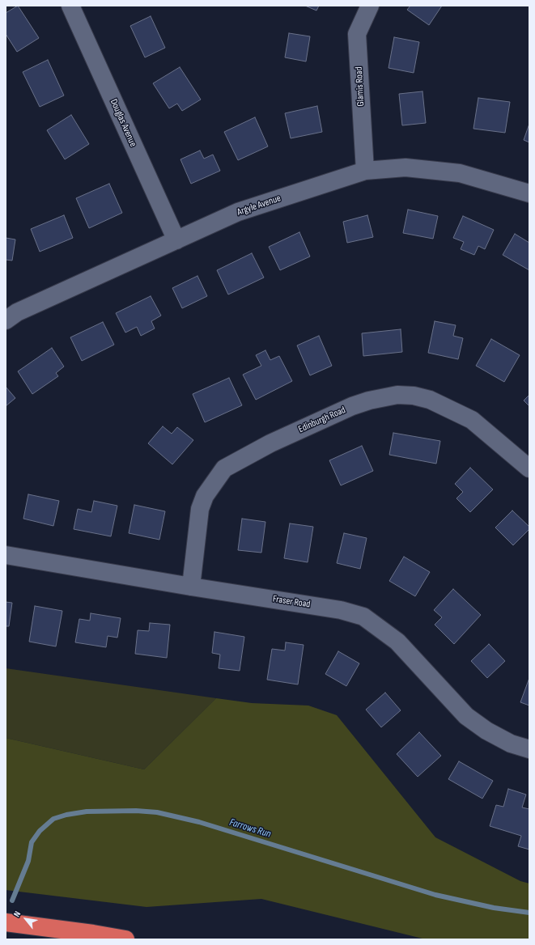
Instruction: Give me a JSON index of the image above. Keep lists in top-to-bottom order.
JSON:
{
  "streets": {
    "street": [
      "Glamis Road",
      "Douglas Avenue",
      "Argyle Avenue",
      "Edinburgh Road",
      "Fraser Road"
    ]
  },
  "crossings": [
    ["Glamis Road", "Argyle Avenue"],
    ["Douglas Avenue", "Argyle Avenue"],
    ["Edinburgh Road", "Fraser Road"]
  ],
  "water": ["Farrows Run"],
  "north": "top left"
}
